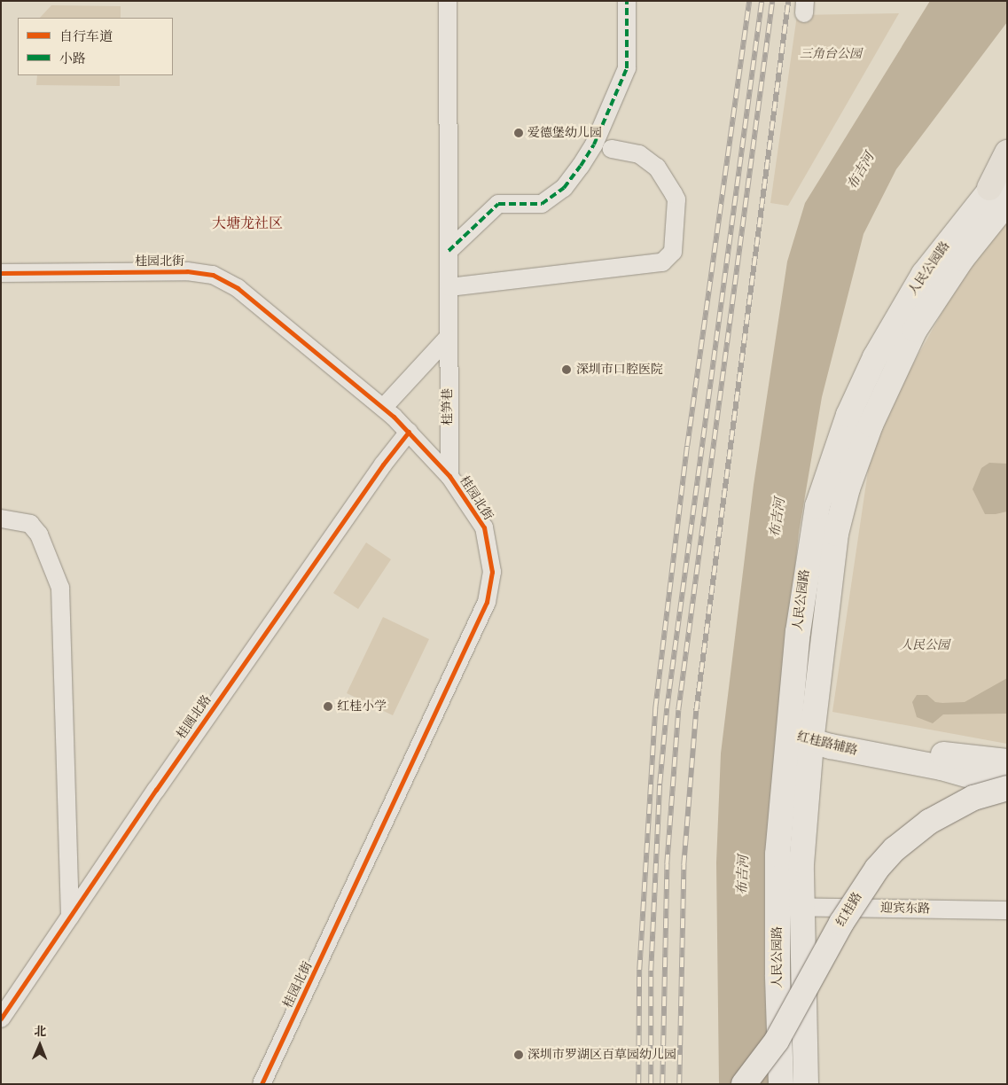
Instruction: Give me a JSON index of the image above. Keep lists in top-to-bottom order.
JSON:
{
  "streets": {
    "main road": ["人民公园路", "红桂路辅路", "红桂路"],
    "street": [
      "桂园北街",
      "桂笋巷",
      "桂圆北路",
      "迎宾东路"
    ]
  },
  "crossings": [
    ["桂园北街", "桂笋巷"],
    ["桂园北街", "桂圆北路"],
    ["人民公园路", "红桂路辅路"],
    ["人民公园路", "迎宾东路"],
    ["红桂路辅路", "红桂路"]
  ],
  "districts": ["大塘龙社区"],
  "water": ["布吉河"],
  "parks": ["三角台公园", "人民公园"],
  "places": [
    "爱德堡幼儿园",
    "深圳市口腔医院",
    "红桂小学",
    "深圳市罗湖区百草园幼儿园"
  ],
  "legend": ["自行车道", "小路"],
  "north": "top"
}
